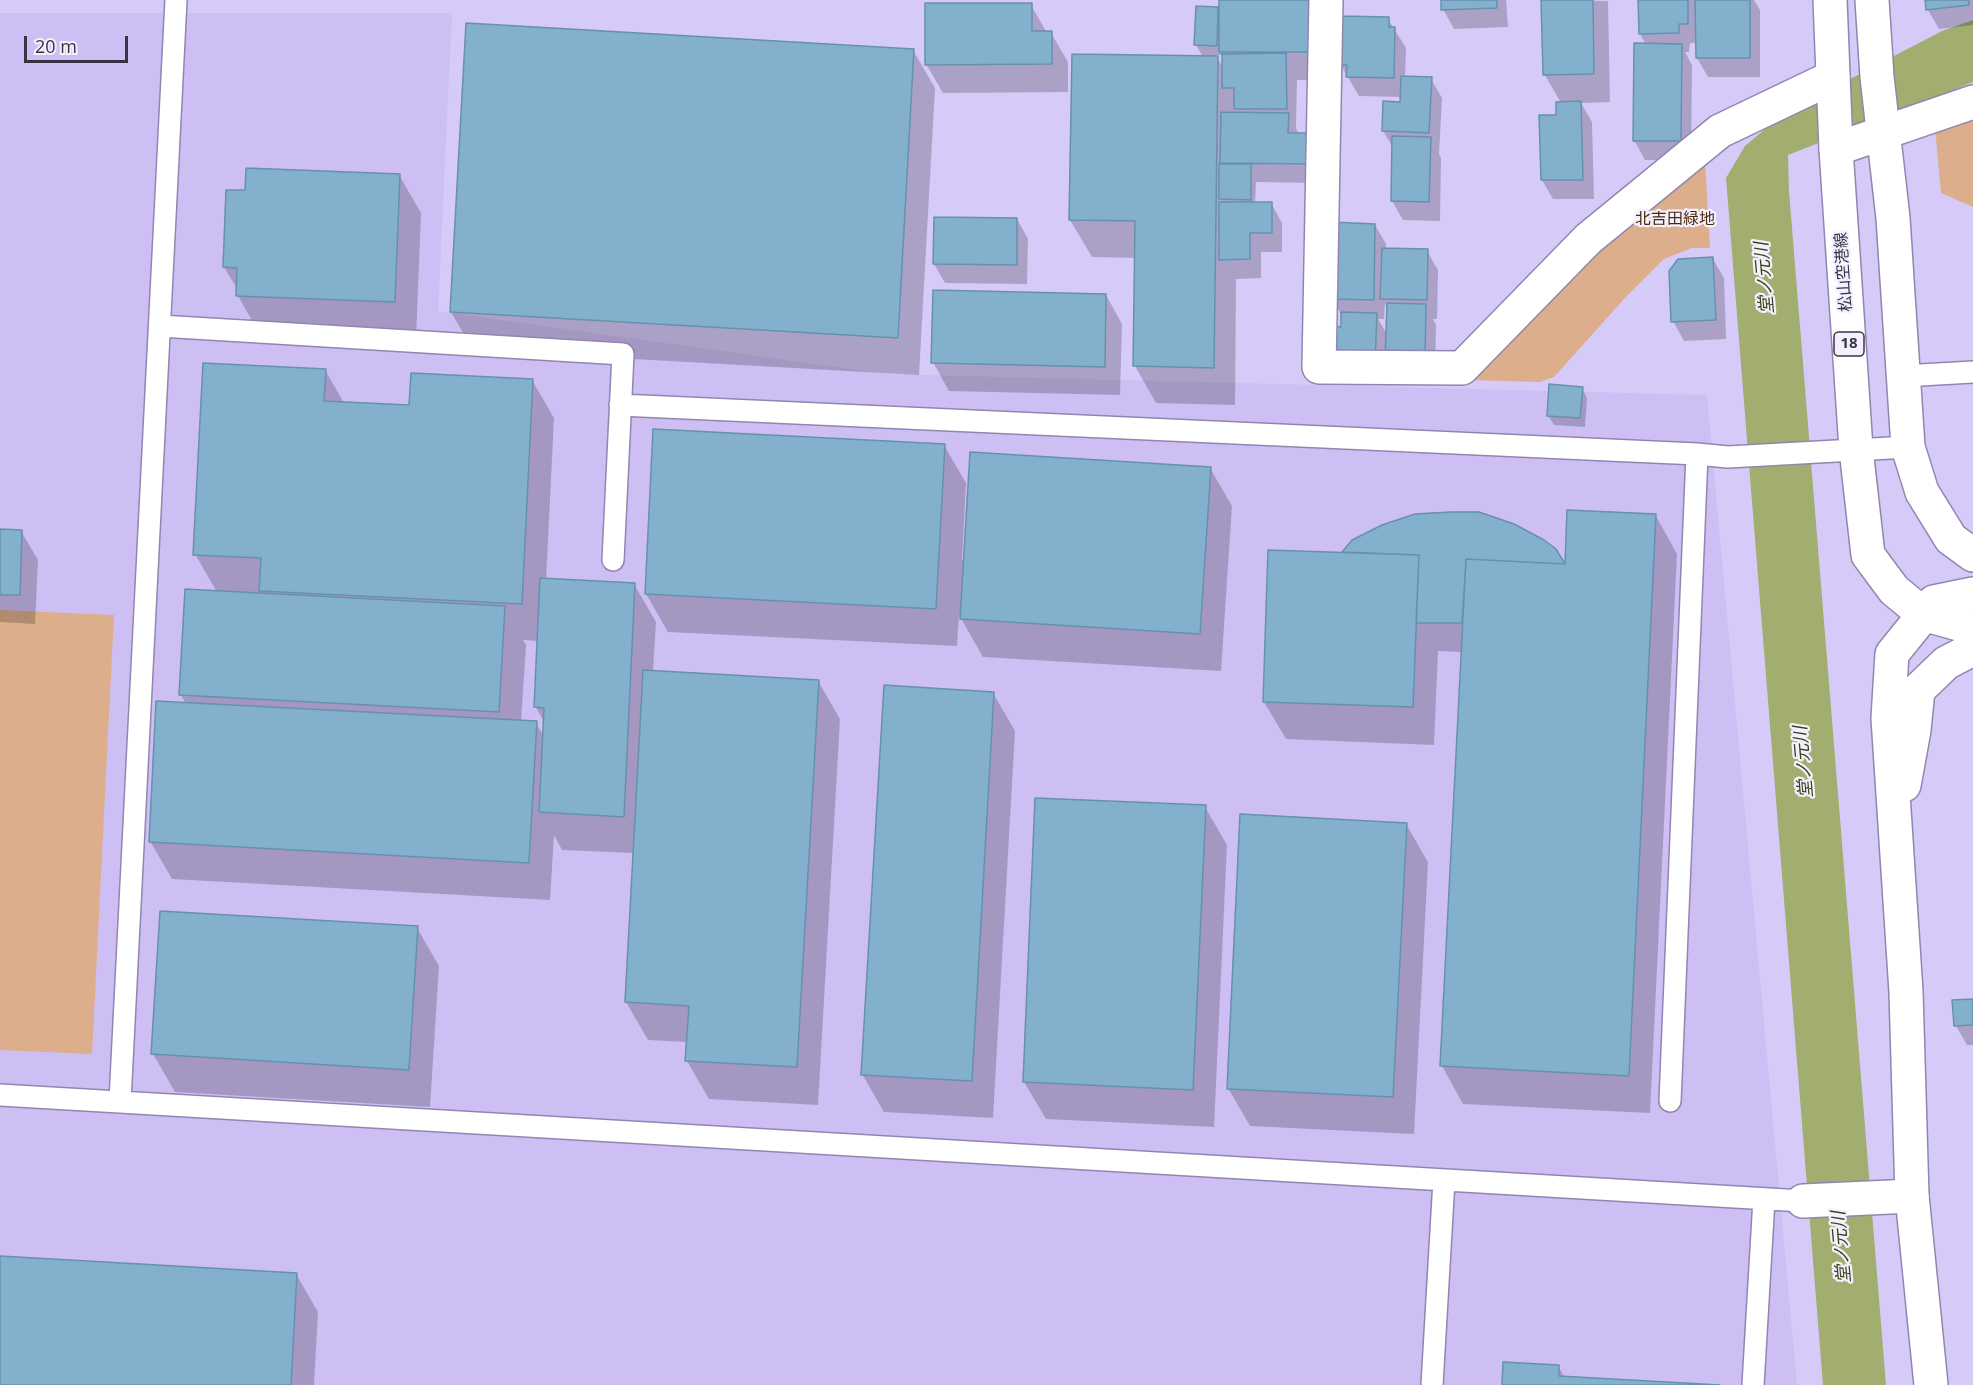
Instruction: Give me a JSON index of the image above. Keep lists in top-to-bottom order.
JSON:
{
  "streets": {
    "street": ["松山空港線", "18"]
  },
  "water": ["堂ノ元川"],
  "parks": ["北吉田緑地"],
  "scale_bar": "20 m"
}
